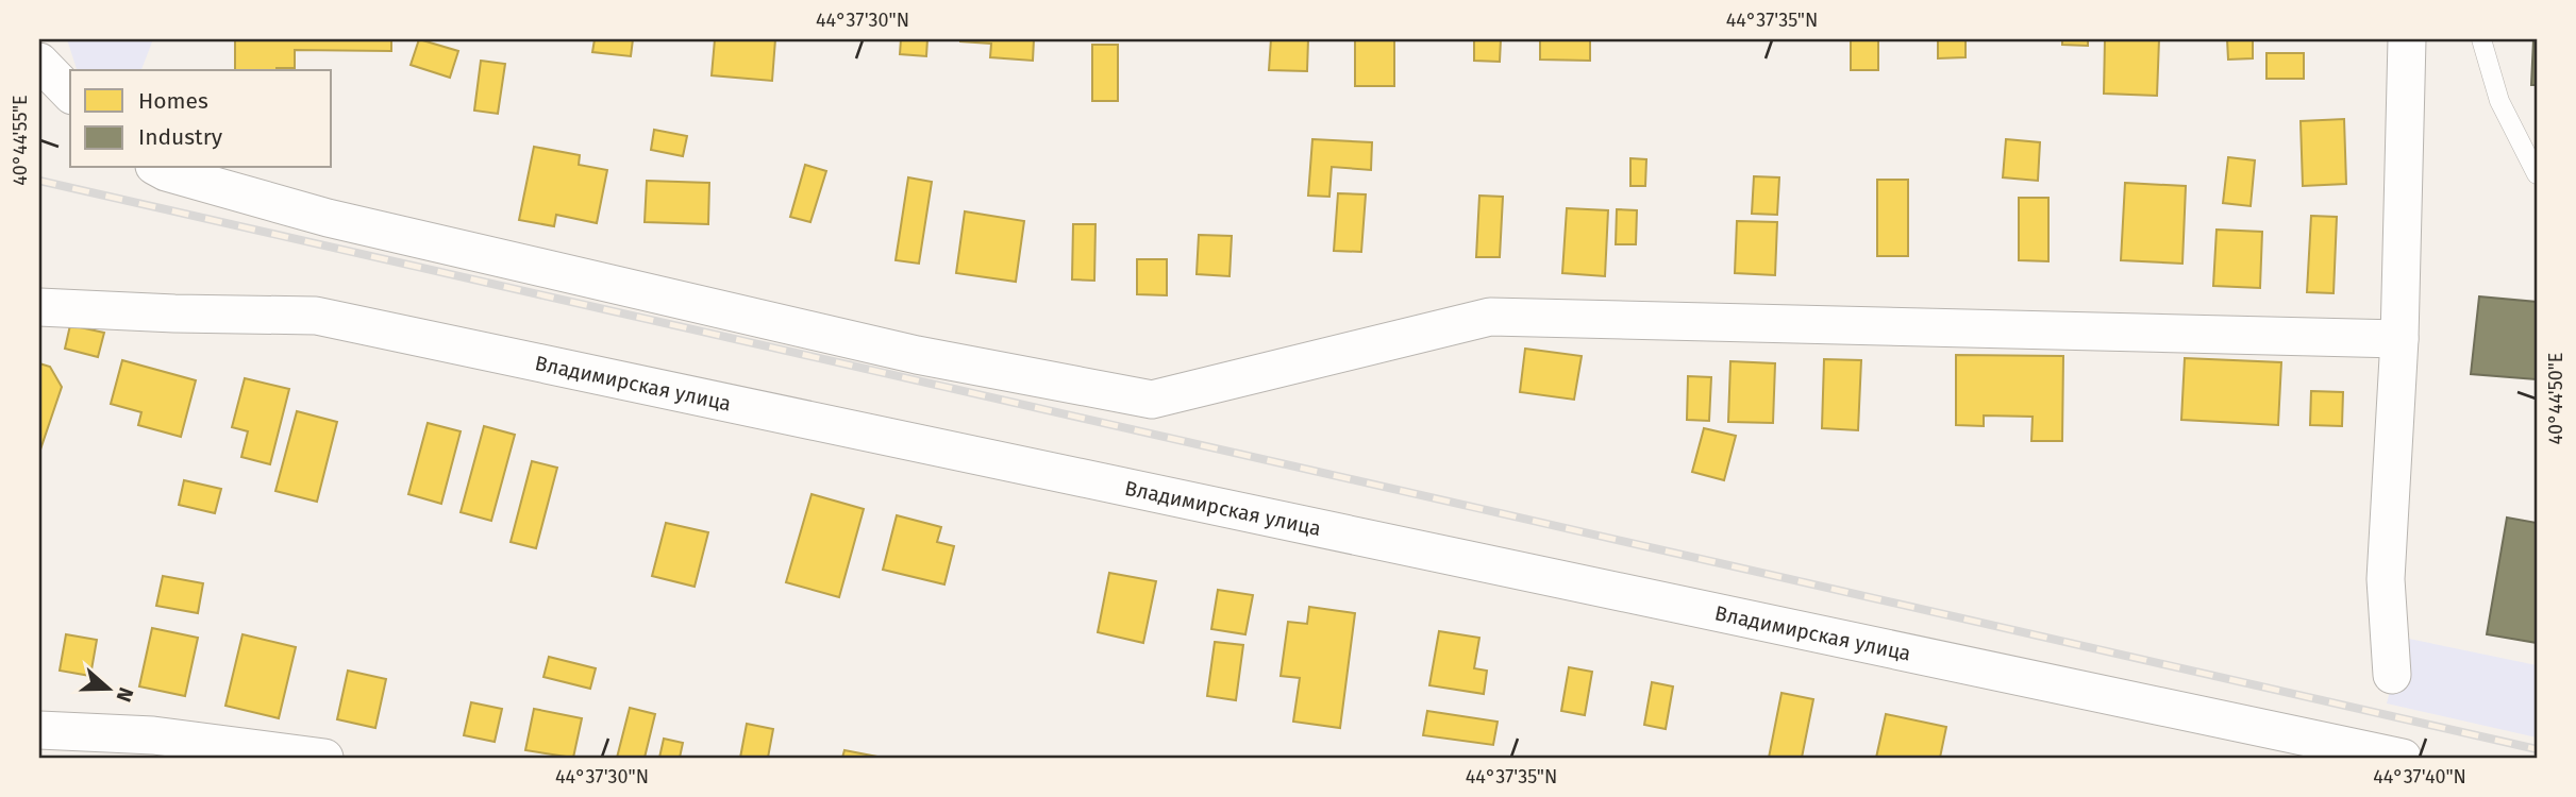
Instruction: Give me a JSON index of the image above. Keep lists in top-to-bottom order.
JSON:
{
  "streets": {
    "street": ["Владимирская улица"]
  },
  "legend": ["Homes", "Industry"],
  "north": "right",
  "coordinates": [
    "44°37'30\"N",
    "44°37'35\"N",
    "40°44'55\"E",
    "40°44'50\"E",
    "44°37'40\"N"
  ]
}
